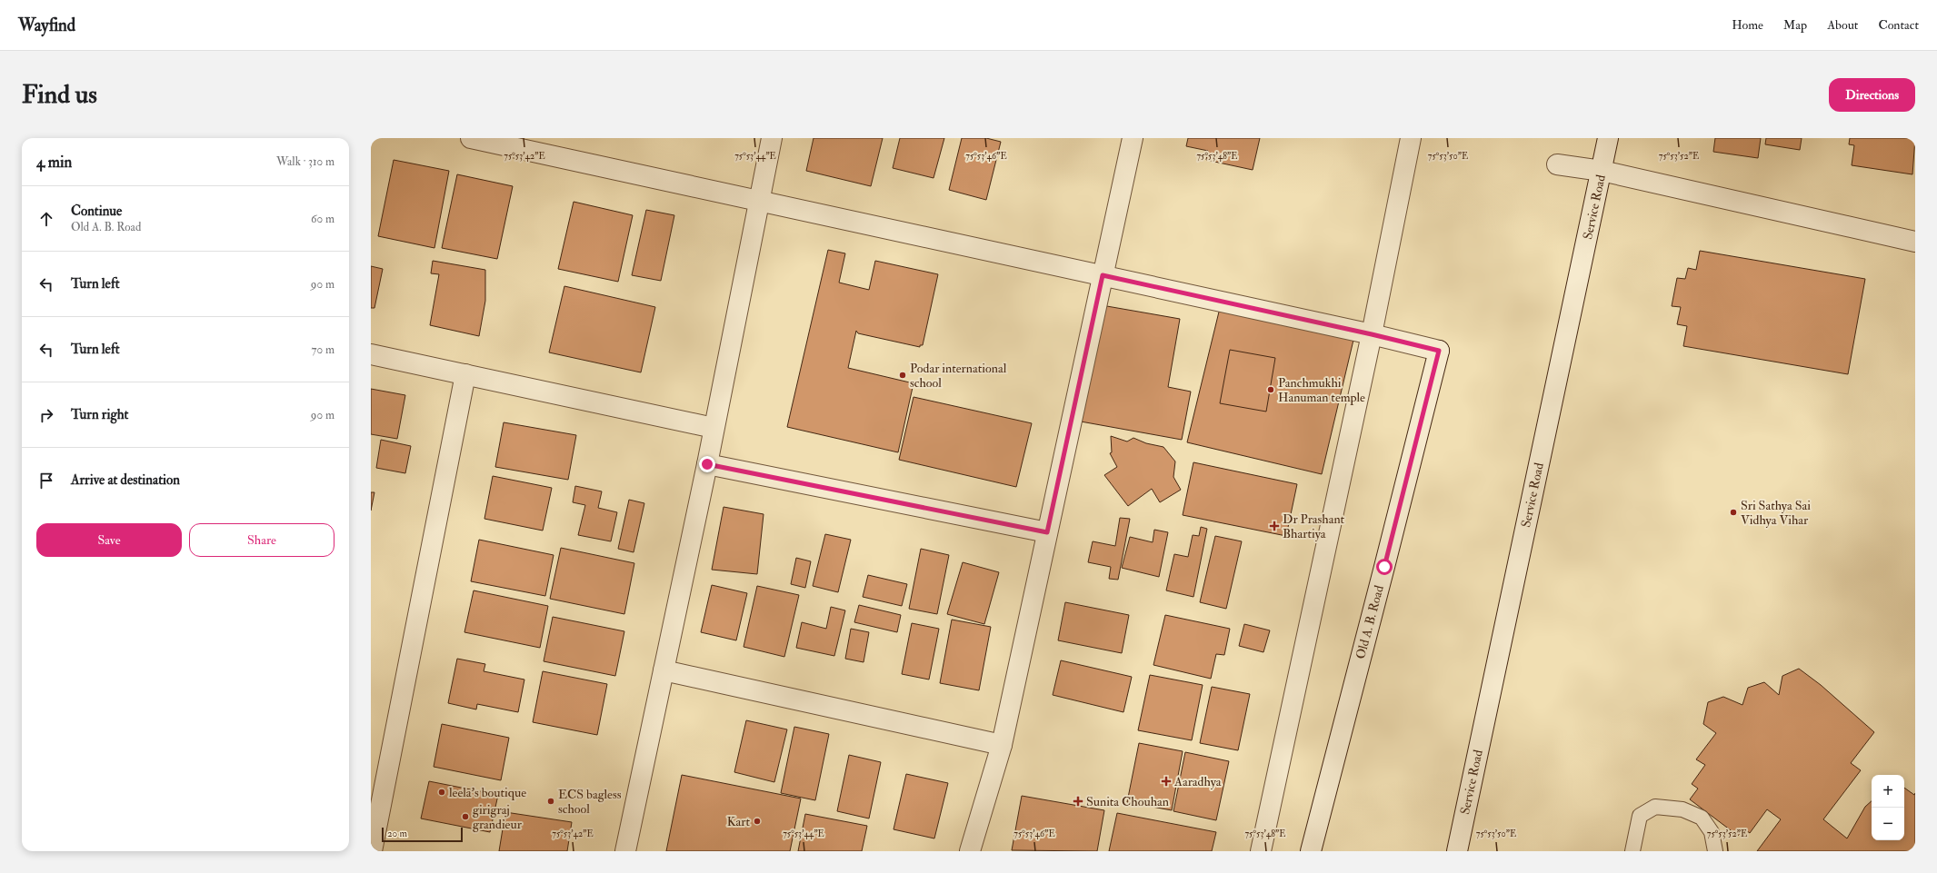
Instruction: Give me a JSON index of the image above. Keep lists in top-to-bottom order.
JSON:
{
  "streets": {
    "street": ["Service Road", "Old A. B. Road"]
  },
  "places": {
    "other": [
      "Podar international school",
      "Panchmukhi Hanuman temple",
      "Sri Sathya Sai Vidhya Vihar",
      "leela's boutique",
      "ECS bagless school",
      "girigraj grandieur",
      "Kart"
    ],
    "health": ["Dr Prashant Bhartiya", "Aaradhya", "Sunita Chouhan"]
  },
  "scale_bar": "20 m",
  "page": {
    "header": "Wayfind",
    "nav": [
      "Home",
      "Map",
      "About",
      "Contact"
    ],
    "buttons": [
      "Directions",
      ["Save", "Share"]
    ],
    "title": "Find us",
    "heading": ["4 min", "Walk · 310 m"],
    "list": [
      ["Continue", "Old A. B. Road", "60 m"],
      ["Turn left", "90 m"],
      ["Turn left", "70 m"],
      ["Turn right", "90 m"],
      "Arrive at destination"
    ],
    "map_buttons": ["+", "−"],
    "scale": "20 m"
  },
  "coordinates": [
    "75°53'42\"E",
    "75°53'44\"E",
    "75°53'46\"E",
    "75°53'48\"E",
    "75°53'50\"E",
    "75°53'52\"E"
  ]
}
